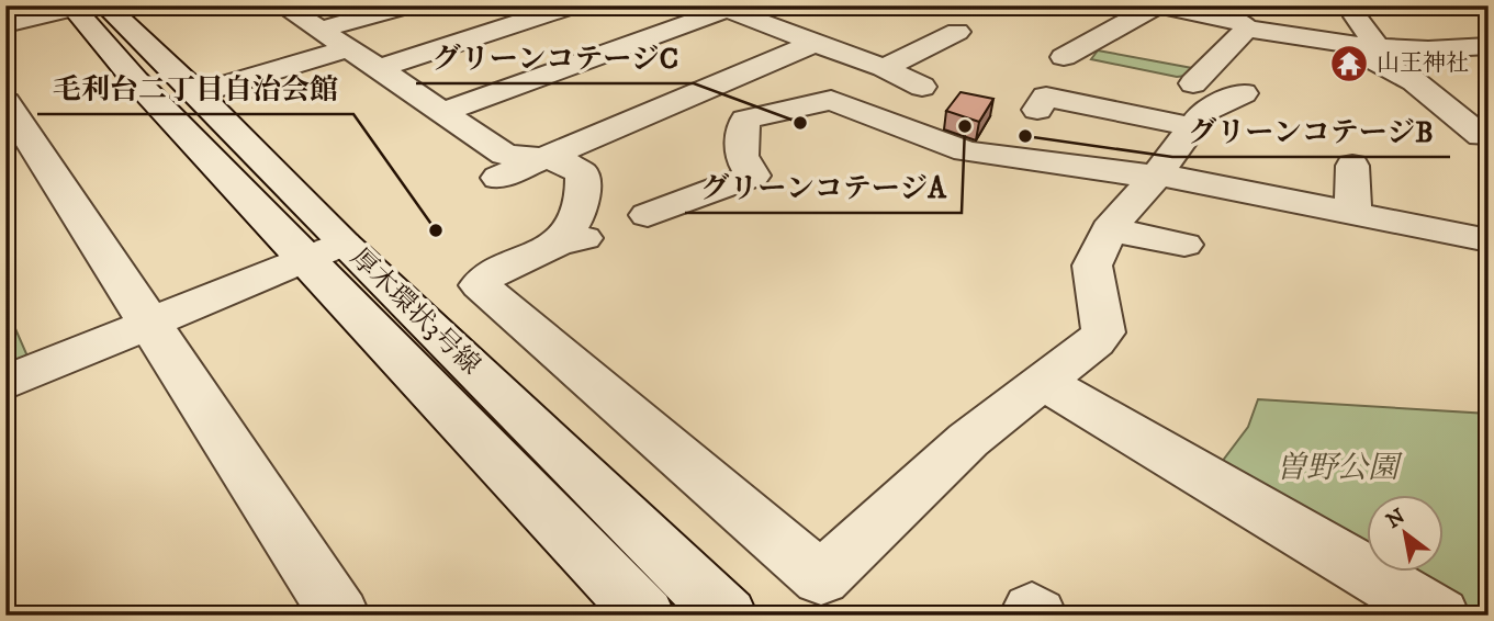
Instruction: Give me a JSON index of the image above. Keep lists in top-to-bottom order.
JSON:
{
  "streets": {
    "street": ["厚木環状3号線"]
  },
  "parks": ["曽野公園"],
  "places": {
    "temple": ["山王神社"],
    "other": [
      "グリーンコテージC",
      "グリーンコテージA",
      "グリーンコテージB",
      "毛利台二丁目自治会館"
    ]
  },
  "north": "top left"
}
